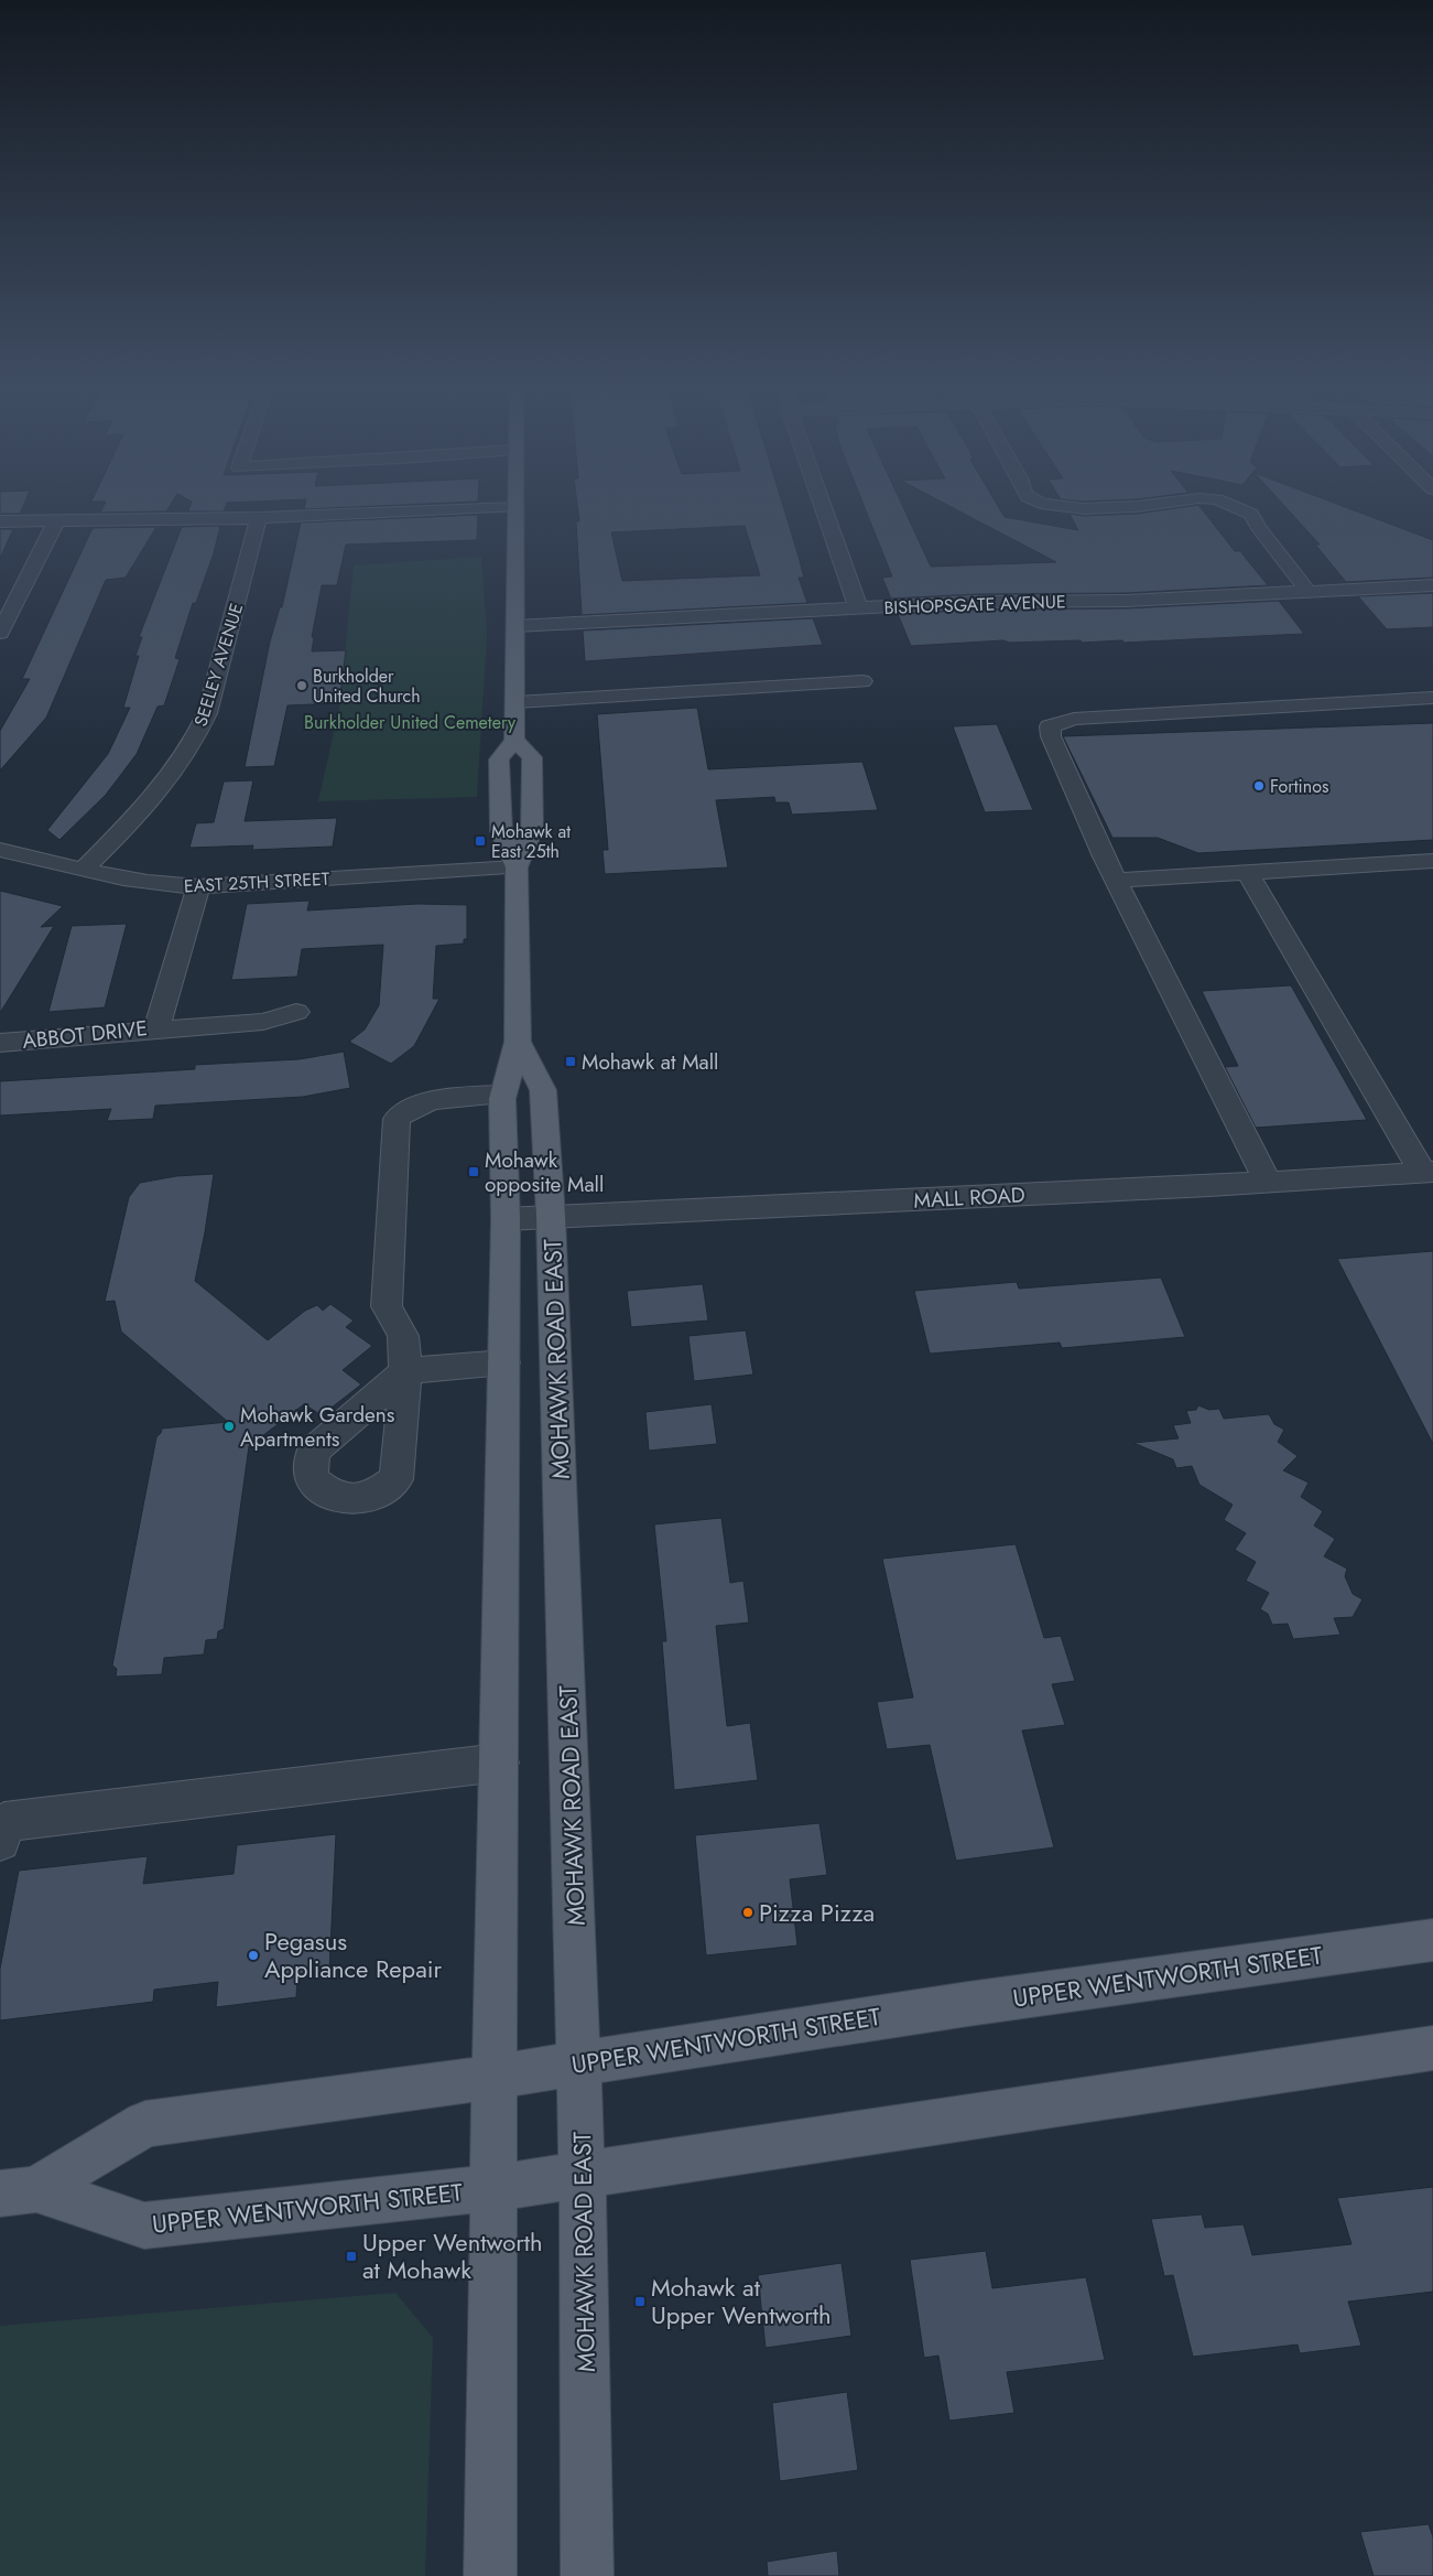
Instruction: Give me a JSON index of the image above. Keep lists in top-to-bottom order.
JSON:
{
  "streets": {
    "main road": ["MOHAWK ROAD EAST", "UPPER WENTWORTH STREET"],
    "street": [
      "BISHOPSGATE AVENUE",
      "SEELEY AVENUE",
      "EAST 25TH STREET",
      "ABBOT DRIVE",
      "MALL ROAD"
    ]
  },
  "crossings": [
    ["SEELEY AVENUE", "EAST 25TH STREET"],
    ["EAST 25TH STREET", "ABBOT DRIVE"],
    ["EAST 25TH STREET", "MOHAWK ROAD EAST"],
    ["MALL ROAD", "MOHAWK ROAD EAST"],
    ["MOHAWK ROAD EAST", "UPPER WENTWORTH STREET"]
  ],
  "parks": ["Burkholder United Cemetery"],
  "places": {
    "other": [
      "Burkholder United Church",
      "Fortinos",
      "Mohawk Gardens Apartments",
      "Pizza Pizza",
      "Pegasus Appliance Repair"
    ],
    "transit": [
      "Mohawk at East 25th",
      "Mohawk at Mall",
      "Mohawk opposite Mall",
      "Upper Wentworth at Mohawk",
      "Mohawk at Upper Wentworth"
    ]
  }
}
